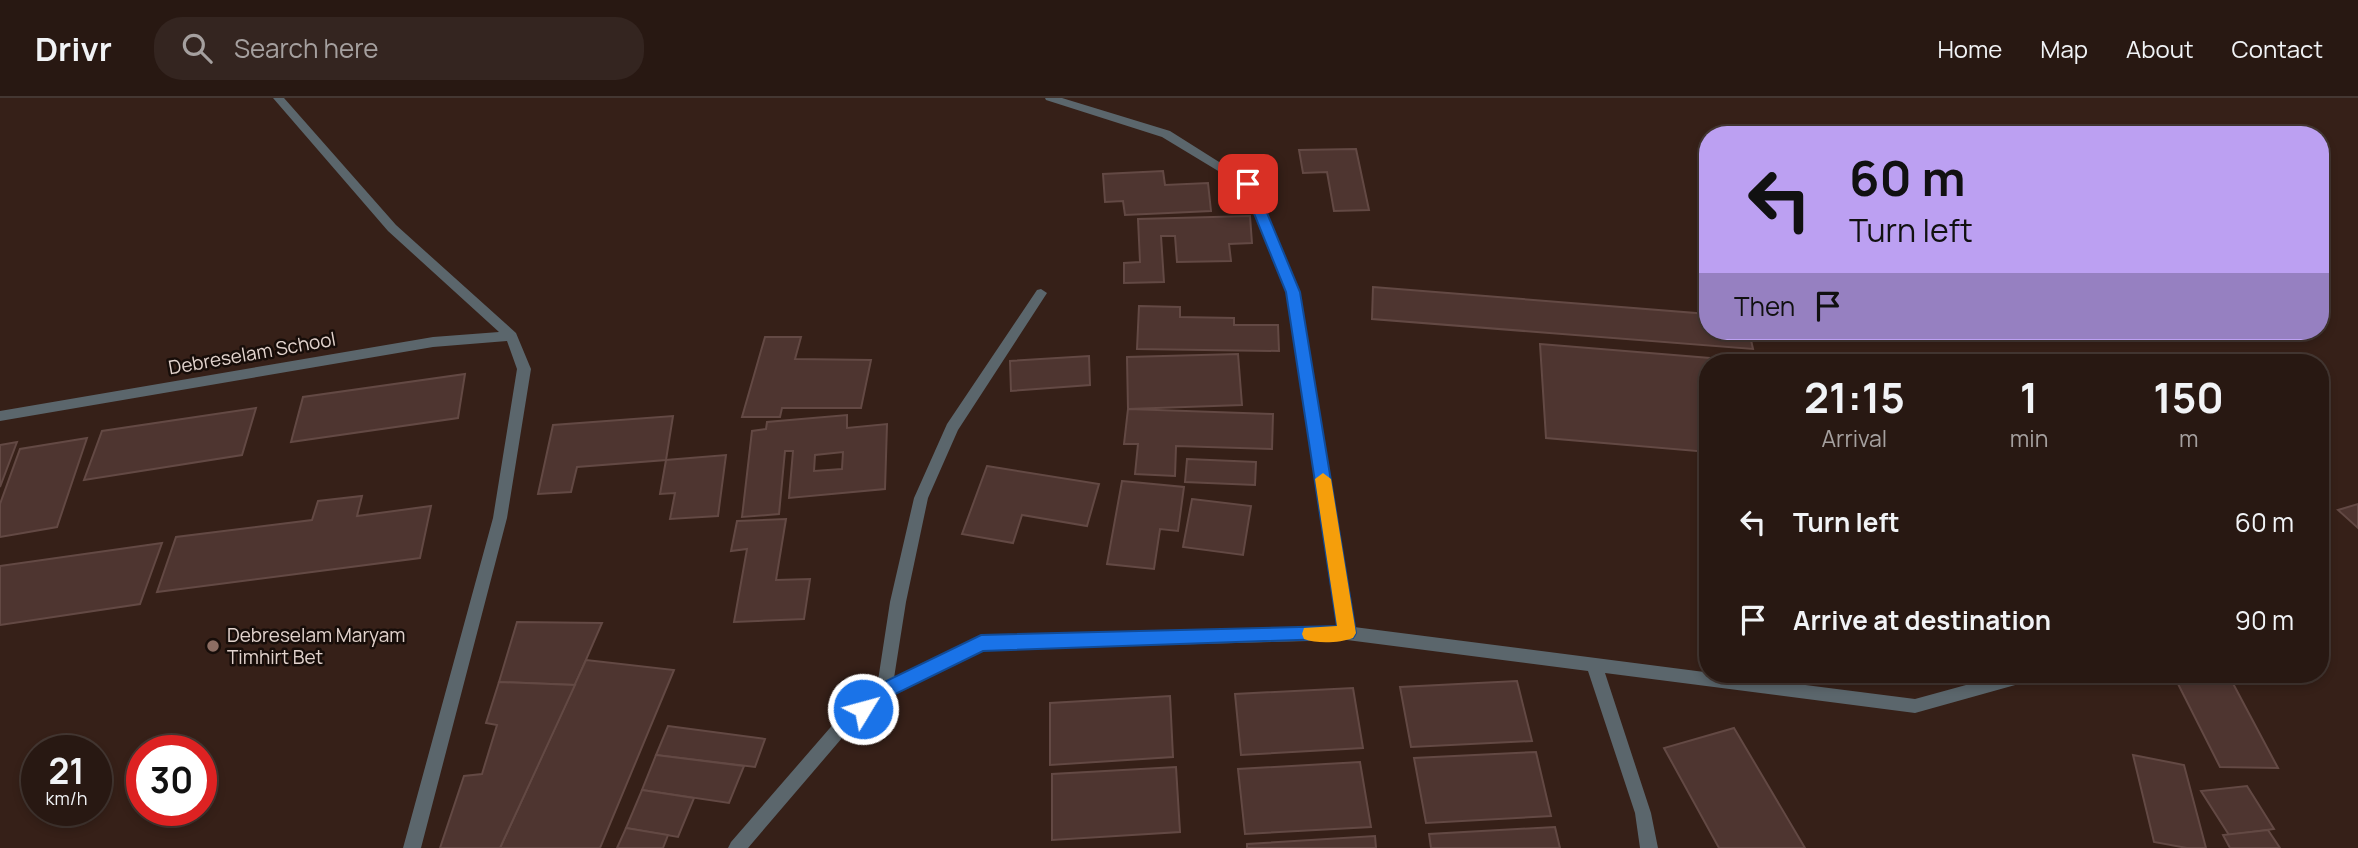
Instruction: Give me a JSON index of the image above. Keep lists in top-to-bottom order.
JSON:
{
  "streets": {
    "street": ["Debreselam School"]
  },
  "places": ["Debreselam Maryam Timhirt Bet"],
  "page": {
    "header": "Drivr",
    "search": "Search here",
    "nav": [
      "Home",
      "Map",
      "About",
      "Contact"
    ],
    "turn": ["60 m", "Turn left"],
    "then": "Then",
    "eta": [
      "21:15",
      "Arrival",
      "1",
      "min",
      "150",
      "m"
    ],
    "list": [
      {
        "name": "Turn left",
        "value": "60 m"
      },
      {
        "name": "Arrive at destination",
        "value": "90 m"
      }
    ],
    "speed": "21 km/h",
    "limit": "30"
  }
}
